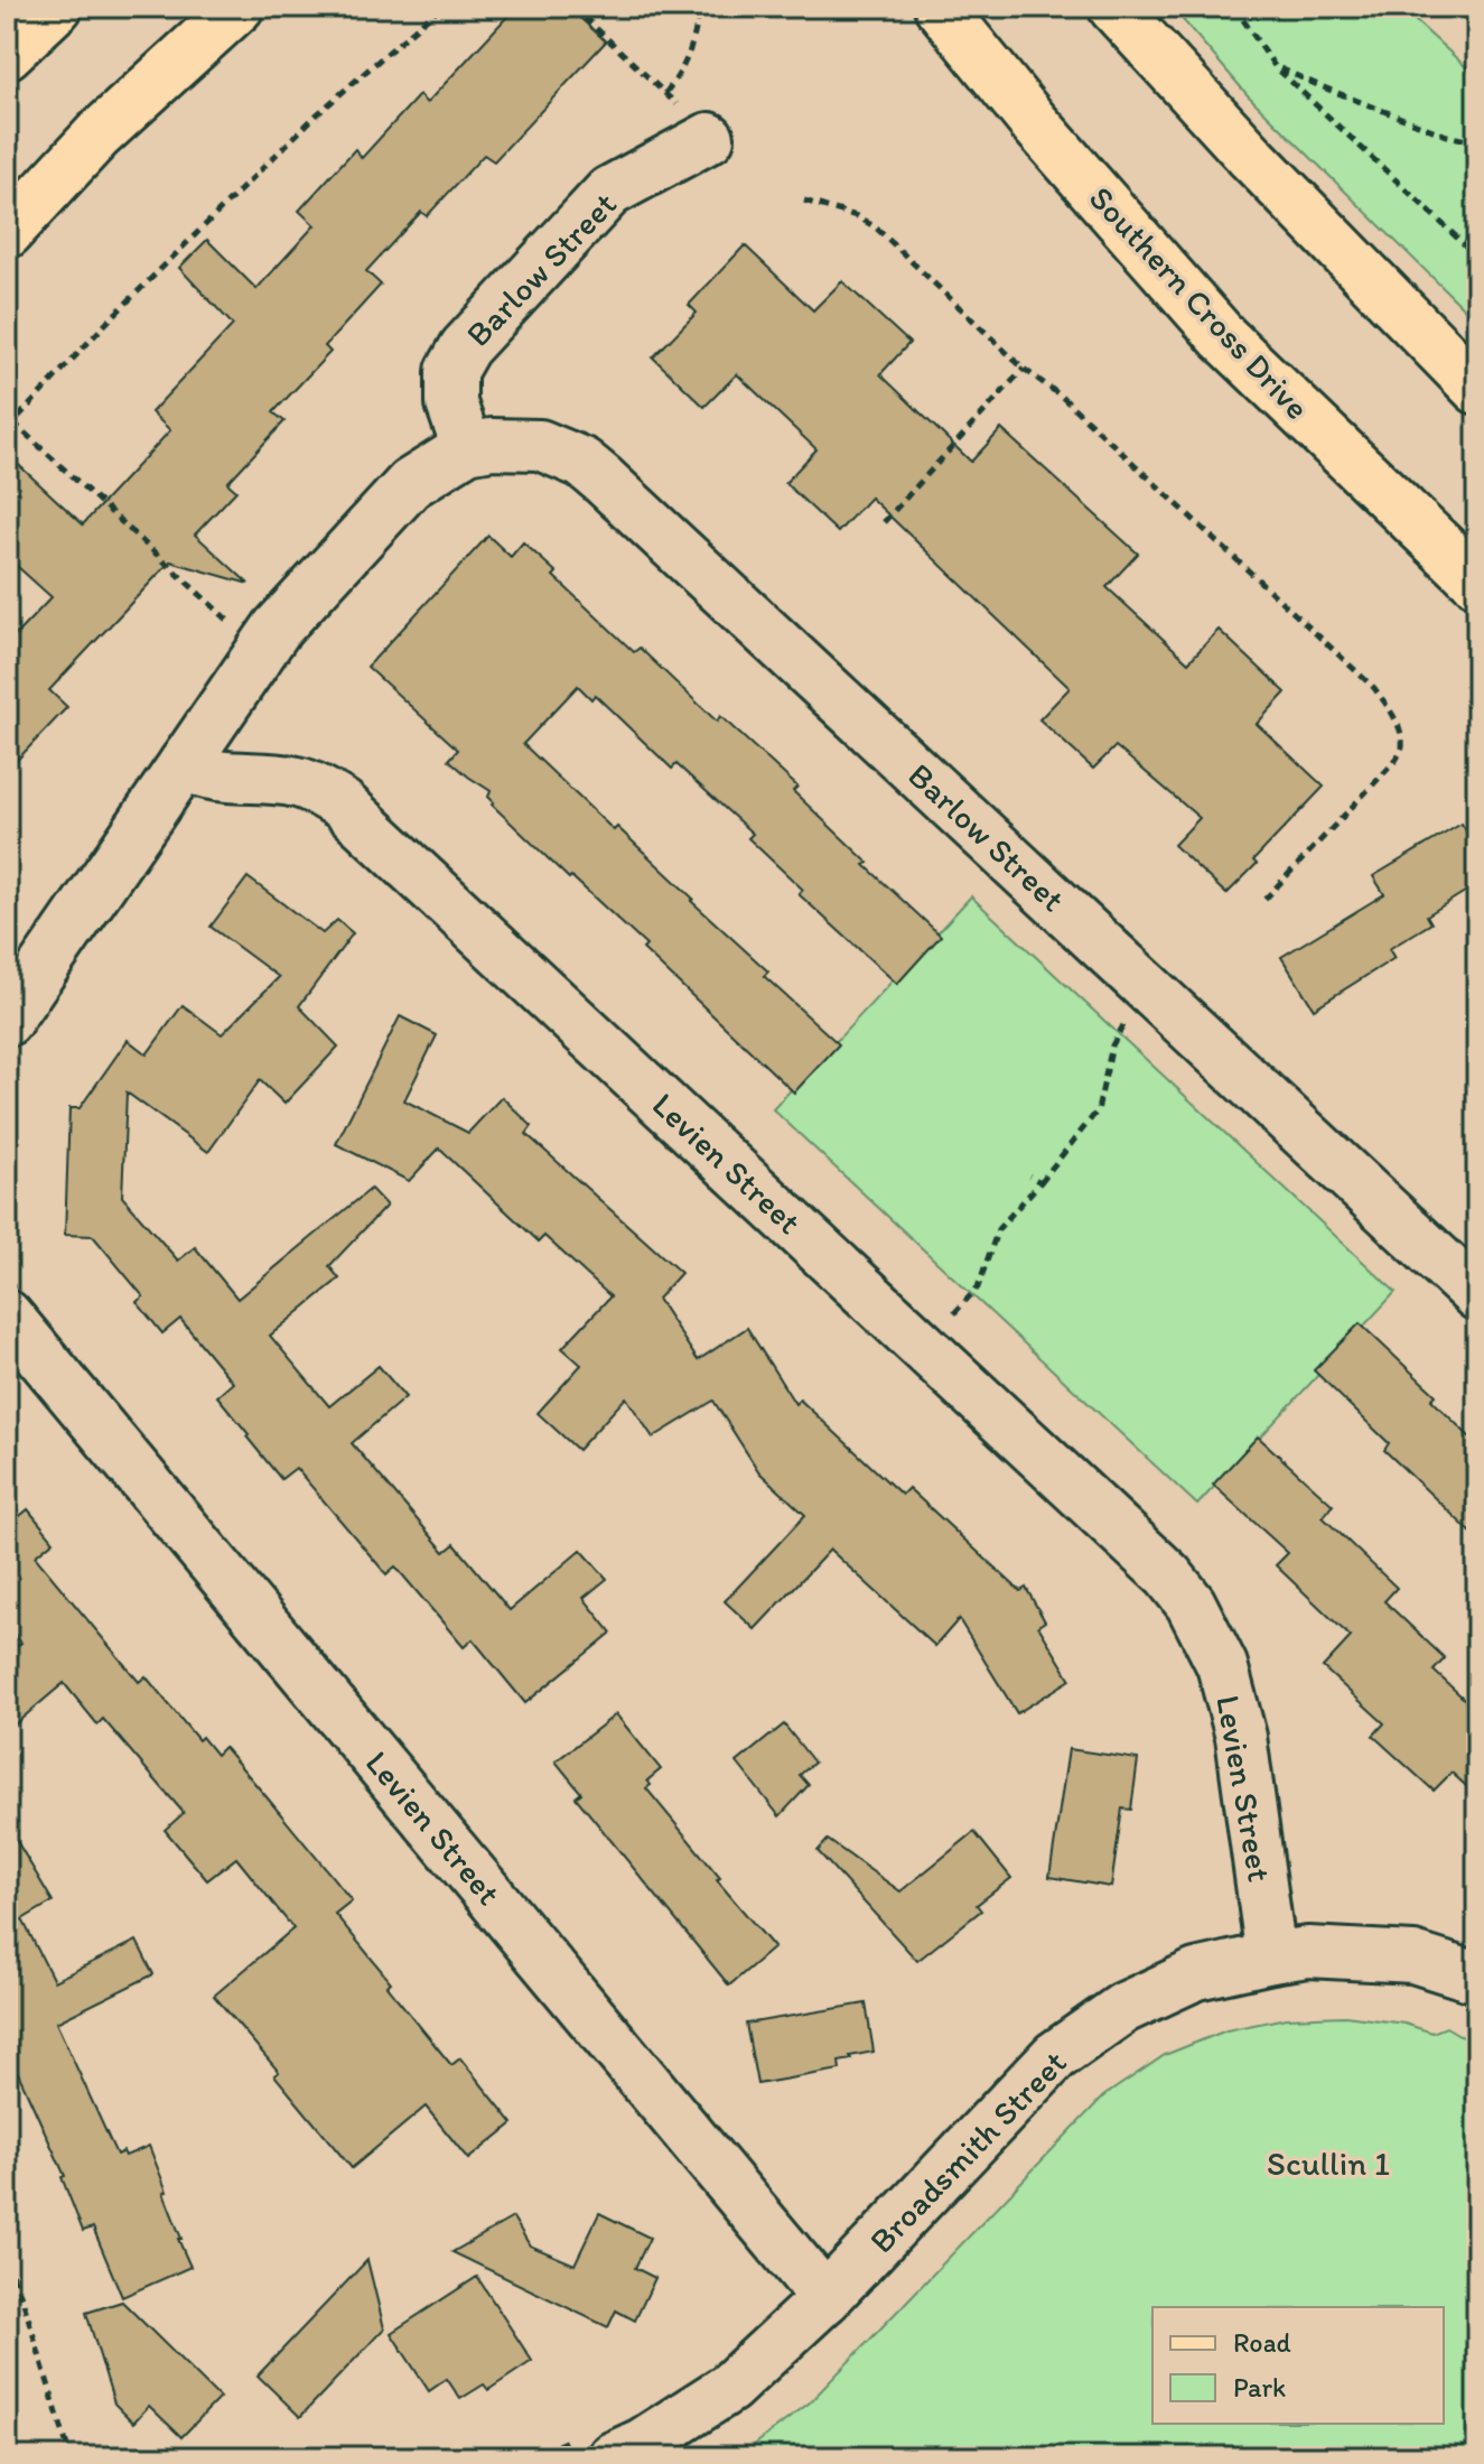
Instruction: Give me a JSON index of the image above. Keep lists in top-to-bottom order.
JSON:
{
  "streets": {
    "main road": ["Southern Cross Drive"],
    "street": ["Barlow Street", "Levien Street", "Broadsmith Street"]
  },
  "crossings": [
    ["Barlow Street", "Levien Street"],
    ["Levien Street", "Broadsmith Street"]
  ],
  "parks": ["Scullin 1"],
  "legend": ["Road", "Park"]
}
